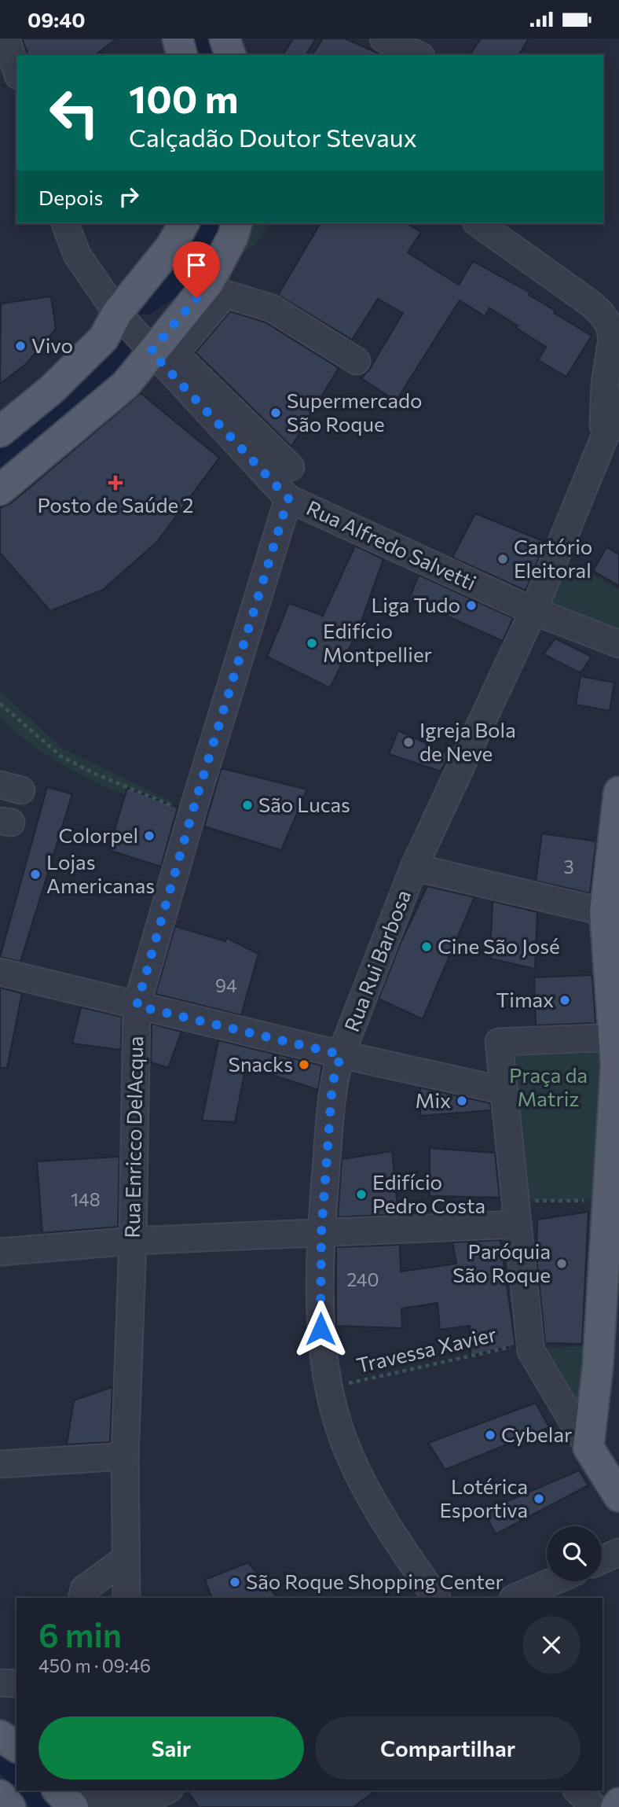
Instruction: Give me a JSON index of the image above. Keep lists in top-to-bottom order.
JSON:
{
  "streets": {
    "street": ["Rua Alfredo Salvetti", "Rua Rui Barbosa", "Rua Enricco DelAcqua"],
    "path": ["Travessa Xavier"]
  },
  "crossings": [
    ["Rua Alfredo Salvetti", "Rua Rui Barbosa"],
    ["Rua Alfredo Salvetti", "Rua Enricco DelAcqua"],
    ["Rua Rui Barbosa", "Travessa Xavier"]
  ],
  "parks": ["Praça da Matriz"],
  "places": {
    "other": [
      "Vivo",
      "Supermercado São Roque",
      "Cartório Eleitoral",
      "Liga Tudo",
      "Edifício Montpellier",
      "Igreja Bola de Neve",
      "São Lucas",
      "Colorpel",
      "Lojas Americanas",
      "Cine São José",
      "Timax",
      "Snacks",
      "Mix",
      "Edifício Pedro Costa",
      "Paróquia São Roque",
      "Cybelar",
      "Lotérica Esportiva",
      "São Roque Shopping Center"
    ],
    "health": ["Posto de Saúde 2"]
  },
  "house_numbers": [
    "3",
    "94",
    "148",
    "240"
  ],
  "page": {
    "status": "09:40",
    "turn": ["100 m", "Calçadão Doutor Stevaux"],
    "then": "Depois",
    "heading": ["6 min", "450 m · 09:46"],
    "buttons": ["Sair", "Compartilhar"]
  }
}
